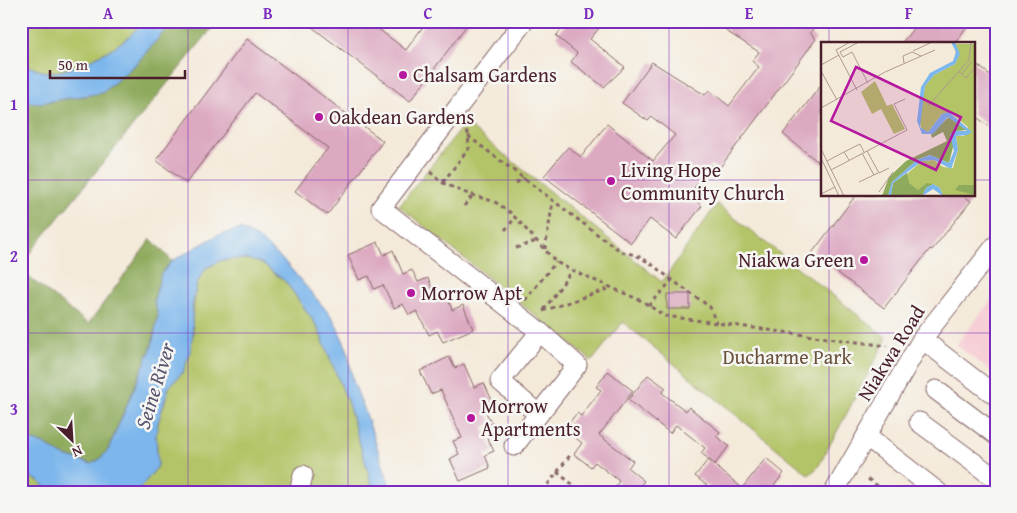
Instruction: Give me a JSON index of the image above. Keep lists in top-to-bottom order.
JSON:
{
  "streets": {
    "street": ["Niakwa Road"]
  },
  "water": ["Seine River"],
  "parks": ["Ducharme Park"],
  "places": [
    "Chalsam Gardens",
    "Oakdean Gardens",
    "Living Hope Community Church",
    "Niakwa Green",
    "Morrow Apt",
    "Morrow Apartments"
  ],
  "scale_bar": "50 m",
  "north": "bottom right",
  "grid": {
    "columns": [
      "A",
      "B",
      "C",
      "D",
      "E",
      "F"
    ],
    "rows": ["1", "2", "3"]
  }
}
